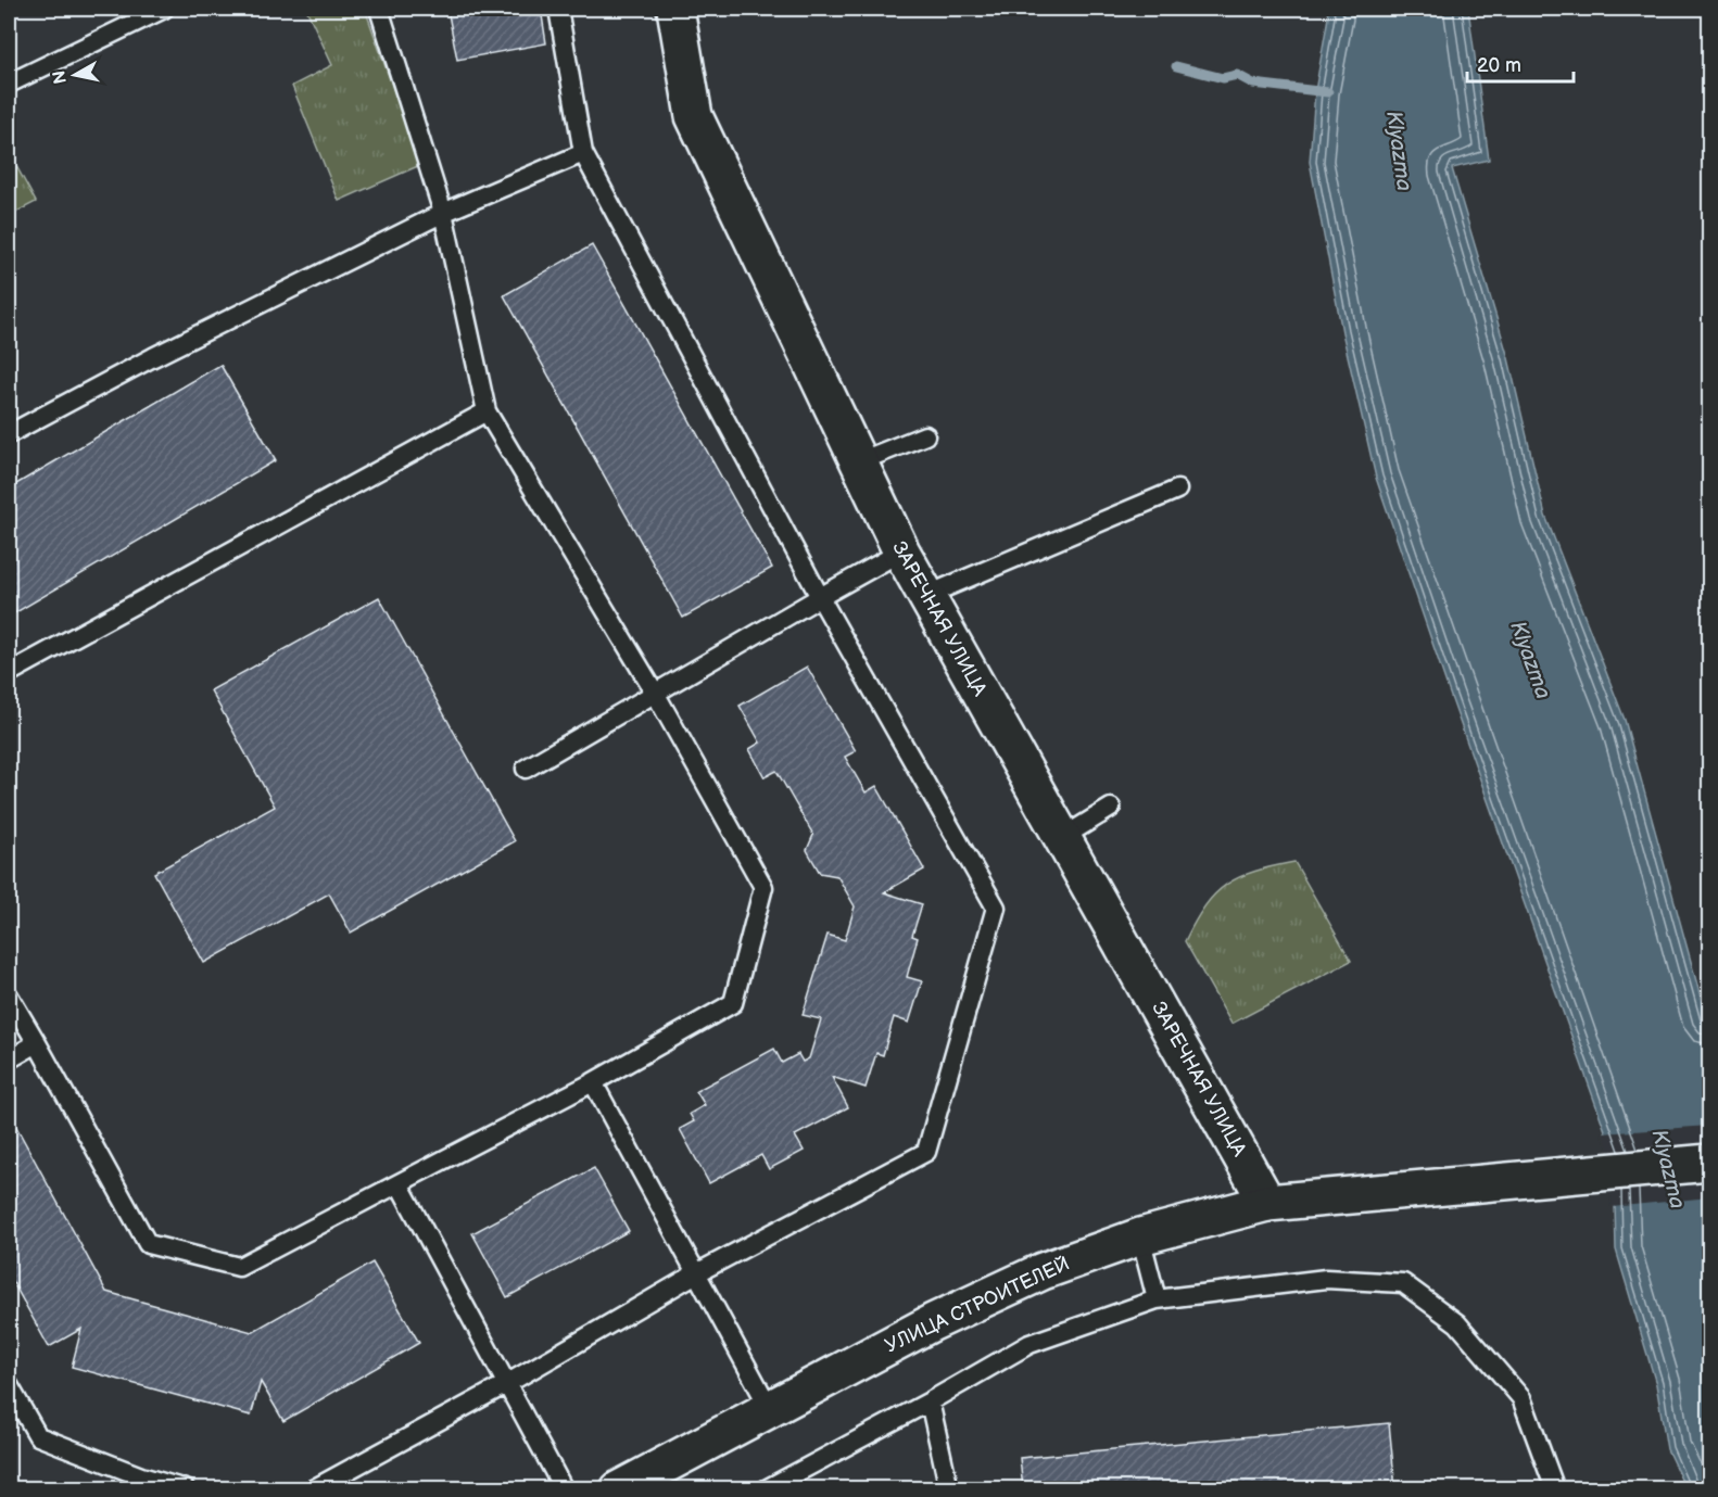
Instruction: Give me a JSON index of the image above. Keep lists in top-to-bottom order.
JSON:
{
  "streets": {
    "street": ["ЗАРЕЧНАЯ УЛИЦА", "УЛИЦА СТРОИТЕЛЕЙ"]
  },
  "crossings": [
    ["ЗАРЕЧНАЯ УЛИЦА", "УЛИЦА СТРОИТЕЛЕЙ"]
  ],
  "water": ["Klyazma"],
  "scale_bar": "20 m",
  "north": "left"
}
